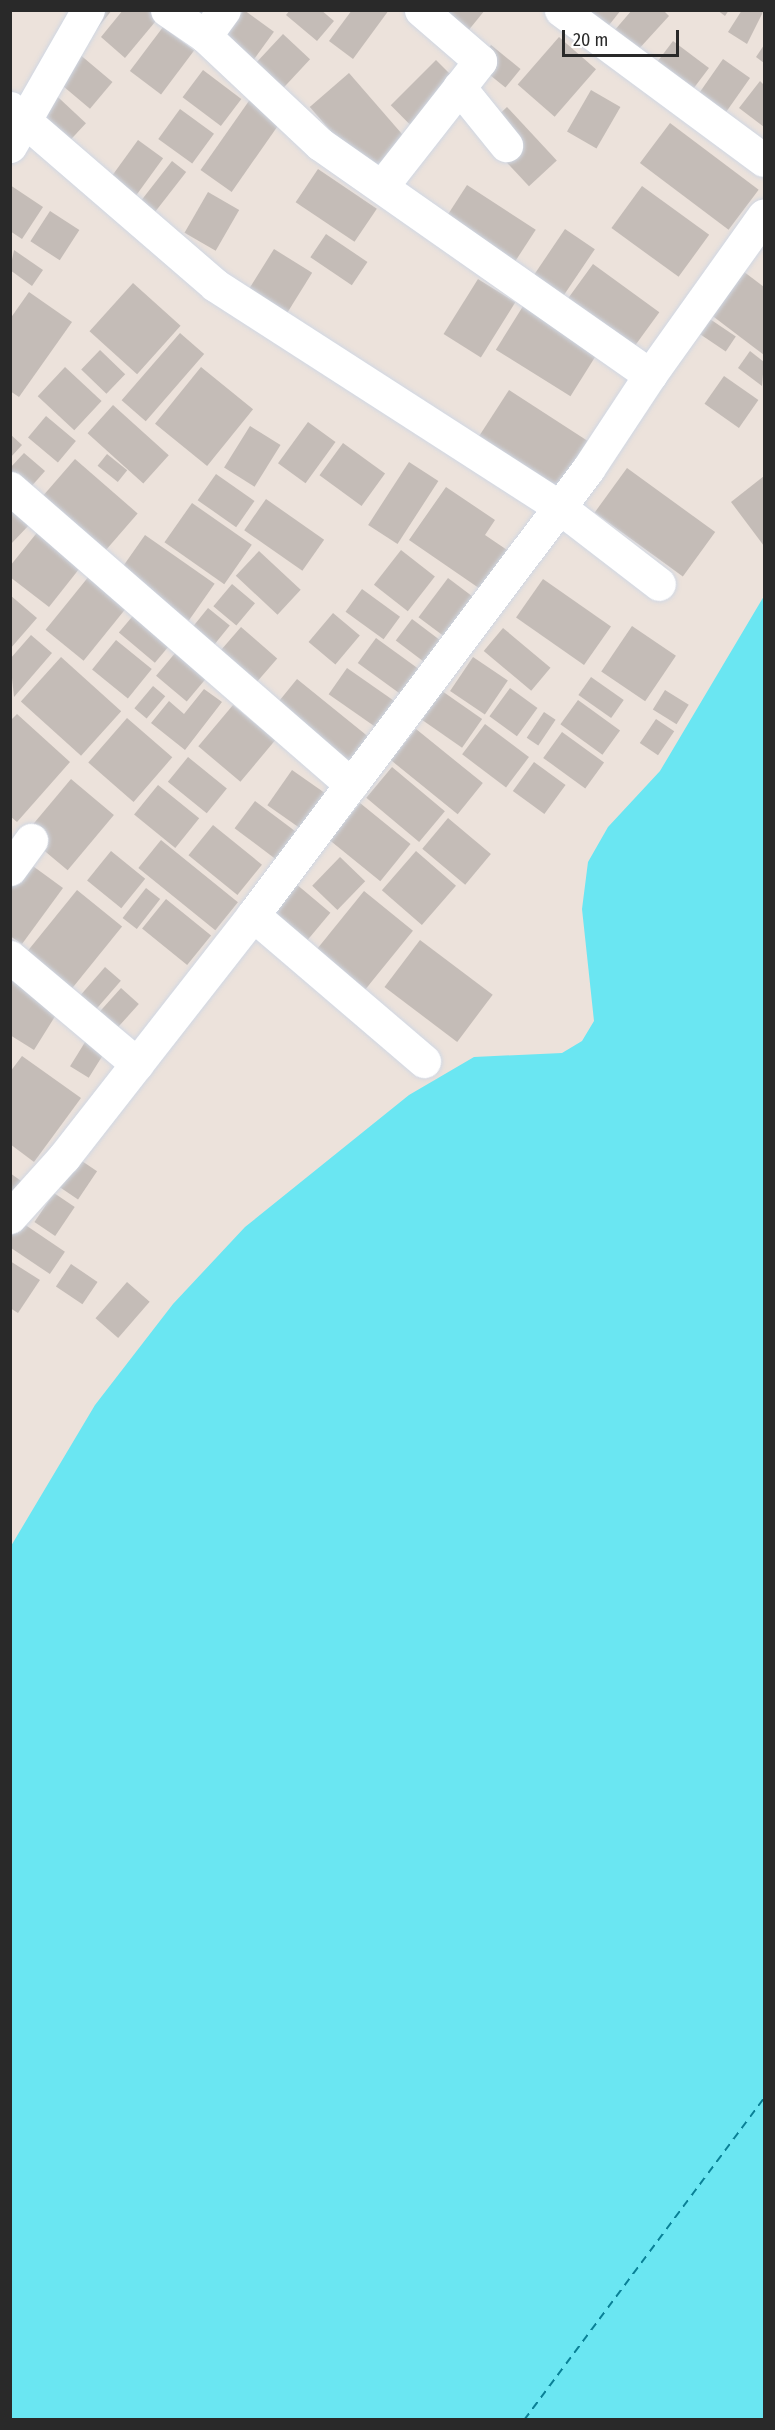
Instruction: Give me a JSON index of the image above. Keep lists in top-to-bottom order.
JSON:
{
  "scale_bar": "20 m"
}
